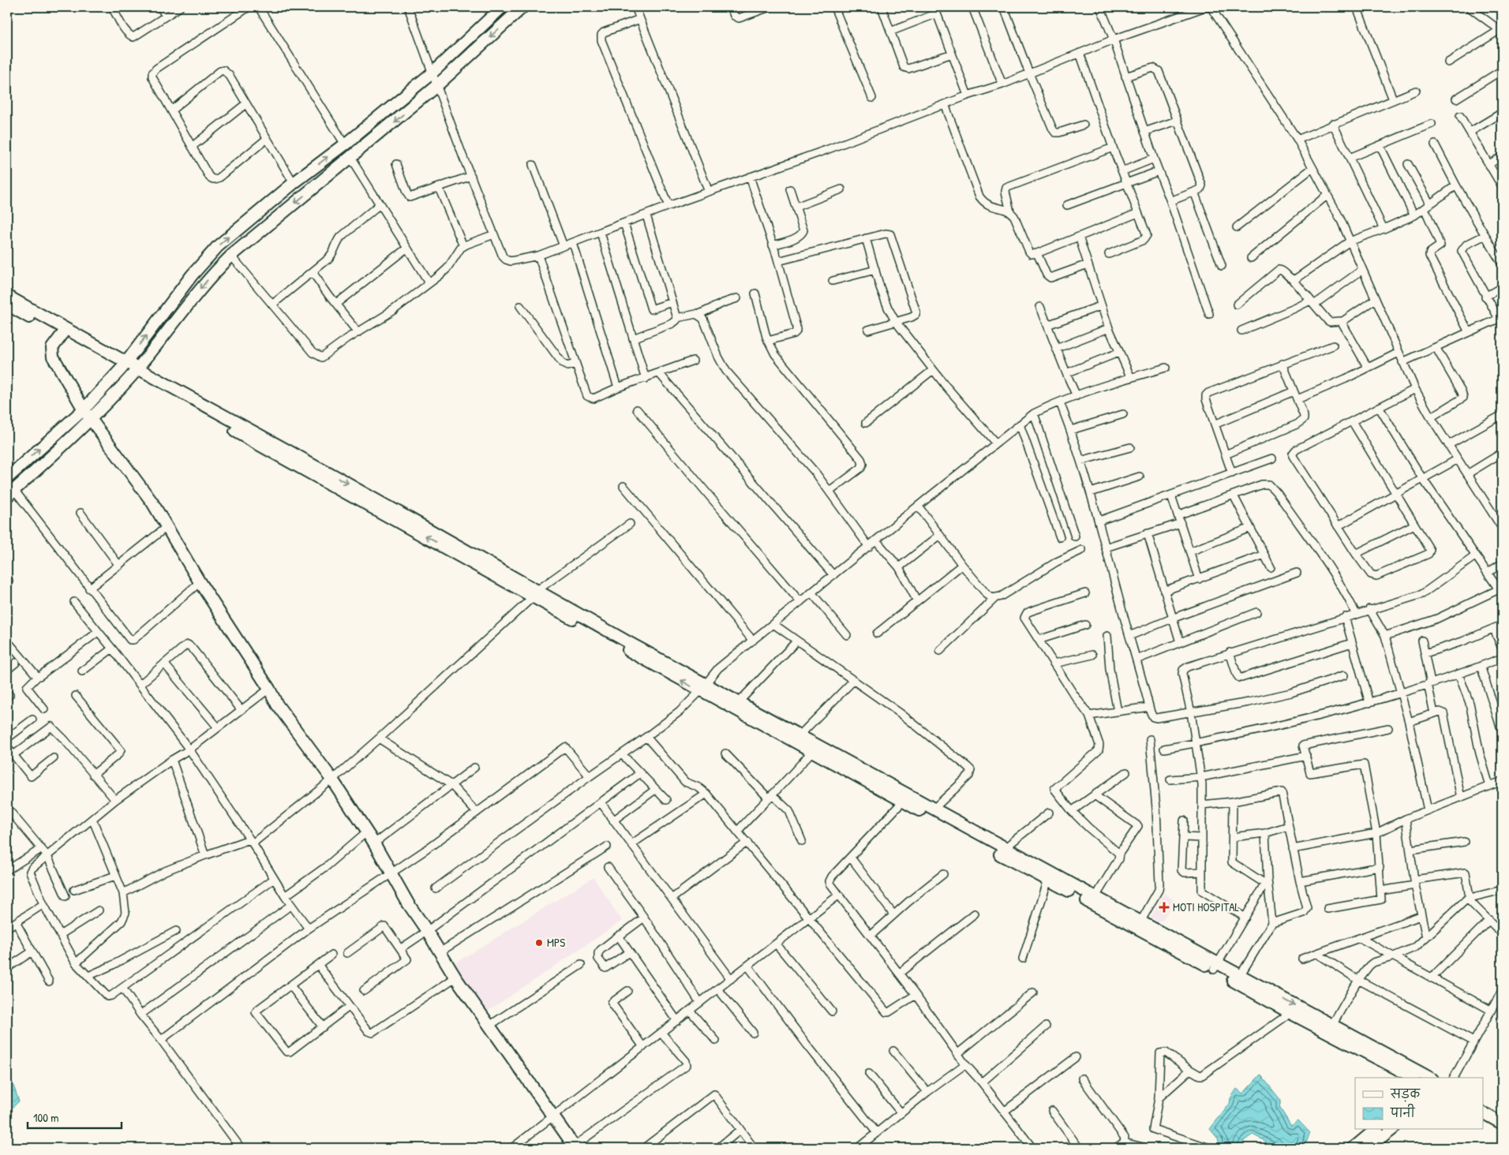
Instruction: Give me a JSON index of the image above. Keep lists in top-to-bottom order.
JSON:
{
  "places": {
    "health": ["MOTI HOSPITAL"],
    "other": ["MPS"]
  },
  "legend": ["सड़क", "पानी"],
  "scale_bar": "100 m"
}
